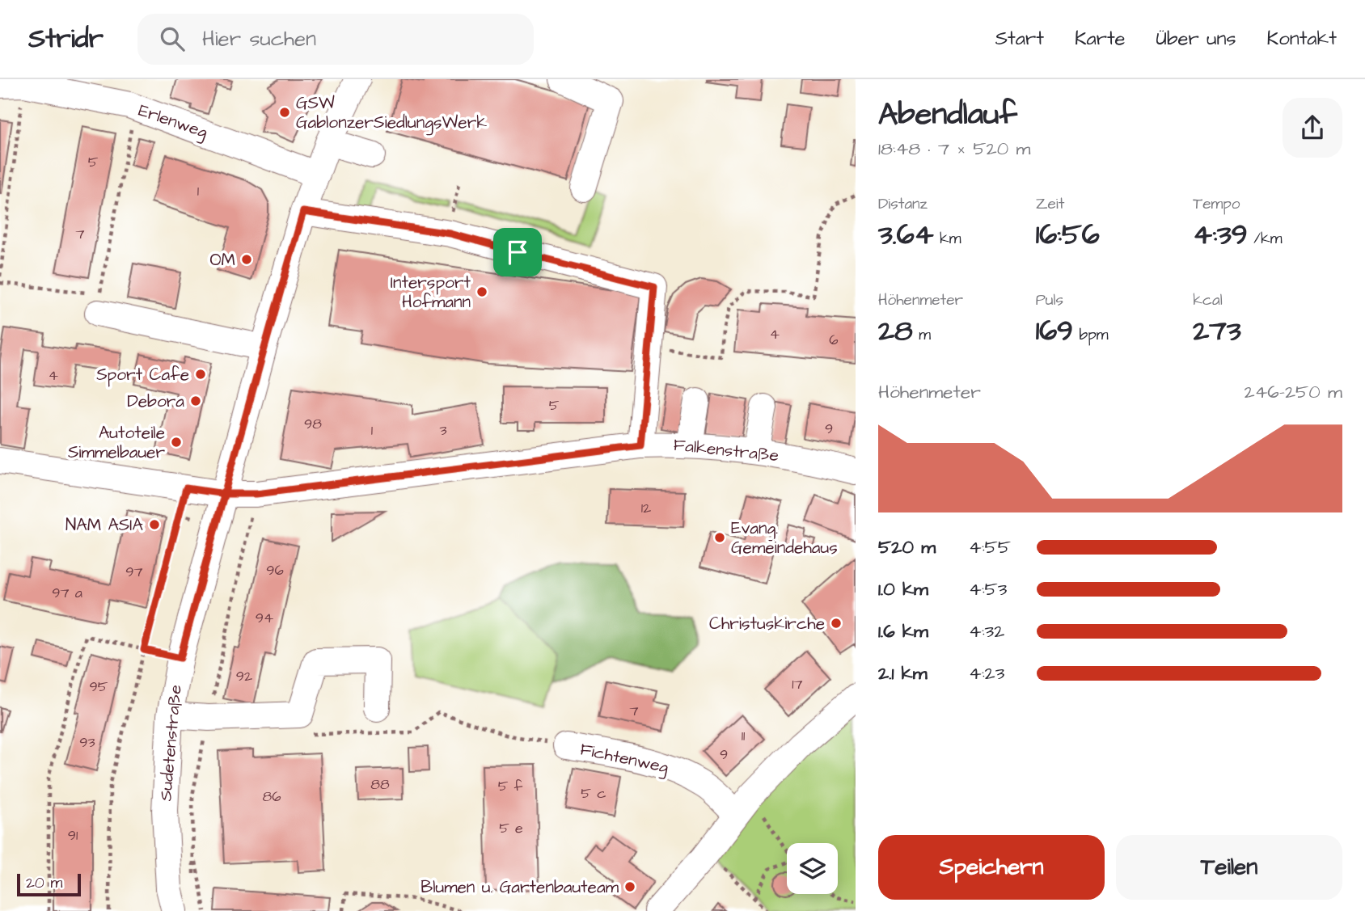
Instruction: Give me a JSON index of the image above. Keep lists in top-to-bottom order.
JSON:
{
  "streets": {
    "street": [
      "Erlenweg",
      "Falkenstraße",
      "Sudetenstraße",
      "Fichtenweg"
    ]
  },
  "crossings": [
    ["Erlenweg", "Sudetenstraße"],
    ["Falkenstraße", "Sudetenstraße"]
  ],
  "places": [
    "GSW GablonzerSiedlungsWerk",
    "OM",
    "Intersport Hofmann",
    "Sport Cafe",
    "Debora",
    "Autoteile Simmelbauer",
    "NAM ASIA",
    "Evang. Gemeindehaus",
    "Christuskirche",
    "Blumen u. Gartenbauteam"
  ],
  "house_numbers": [
    "5",
    "1",
    "7",
    "4",
    "6",
    "4",
    "5",
    "98",
    "9",
    "1",
    "3",
    "12",
    "96",
    "97",
    "97 a",
    "94",
    "92",
    "17",
    "95",
    "7",
    "11",
    "93",
    "9",
    "88",
    "5 f",
    "5 c",
    "86",
    "5 e",
    "91"
  ],
  "scale_bar": "20 m",
  "page": {
    "header": "Stridr",
    "search": "Hier suchen",
    "nav": [
      "Start",
      "Karte",
      "Über uns",
      "Kontakt"
    ],
    "heading": ["Abendlauf", "18:48 · 7 × 520 m"],
    "stats": [
      ["Distanz", "3.64 km"],
      ["Zeit", "16:56"],
      ["Tempo", "4:39 /km"],
      ["Höhenmeter", "28 m"],
      ["Puls", "169 bpm"],
      ["kcal", "273"]
    ],
    "chart": ["Höhenmeter", "246–250 m"],
    "list": [
      {
        "name": "520 m",
        "note": "4:55"
      },
      {
        "name": "1.0 km",
        "note": "4:53"
      },
      {
        "name": "1.6 km",
        "note": "4:32"
      },
      {
        "name": "2.1 km",
        "note": "4:23"
      }
    ],
    "buttons": ["Speichern", "Teilen"],
    "scale": "20 m"
  }
}
